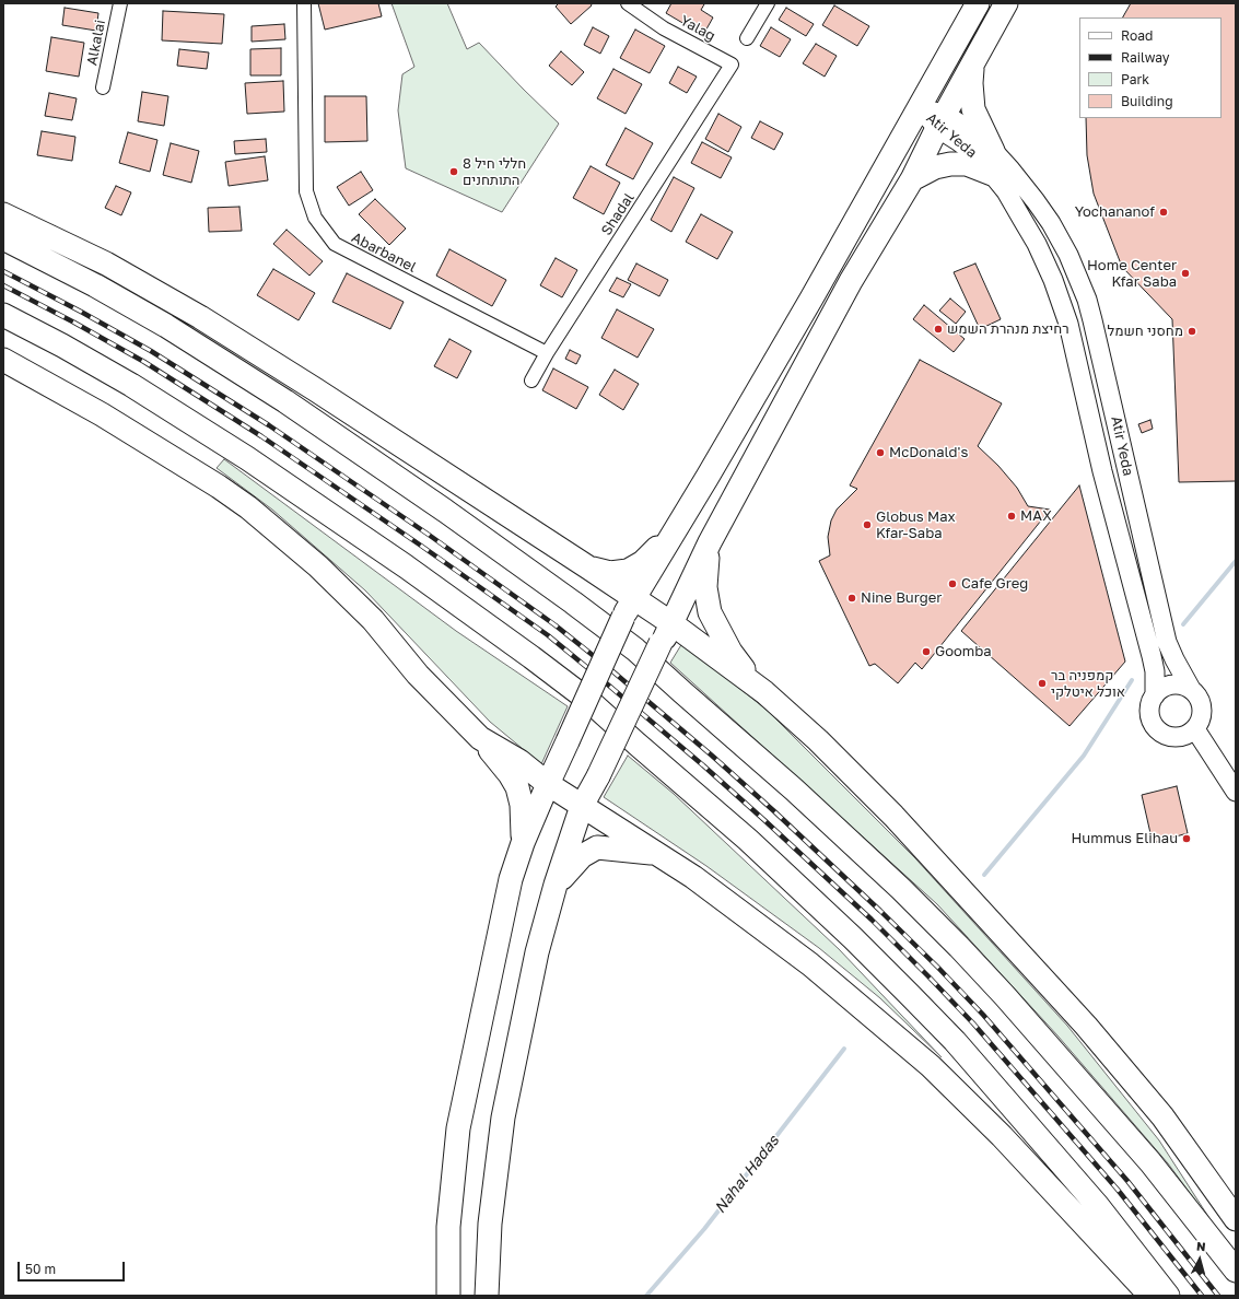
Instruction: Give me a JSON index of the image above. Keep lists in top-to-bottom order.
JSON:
{
  "streets": {
    "street": [
      "Yalag",
      "Alkalai",
      "Atir Yeda",
      "Shadal",
      "Abarbanel"
    ]
  },
  "crossings": [
    ["Yalag", "Shadal"],
    ["Shadal", "Abarbanel"]
  ],
  "water": ["Nahal Hadas"],
  "places": [
    "8 חללי חיל התותחנים",
    "Yochananof",
    "Home Center Kfar Saba",
    "רחיצת מנהרת השמש",
    "מחסני חשמל",
    "McDonald's",
    "MAX",
    "Globus Max Kfar-Saba",
    "Cafe Greg",
    "Nine Burger",
    "Goomba",
    "קמפניה בר אוכל איטלקי",
    "Hummus Elihau"
  ],
  "legend": [
    "Road",
    "Railway",
    "Park",
    "Building"
  ],
  "scale_bar": "50 m",
  "north": "top"
}
